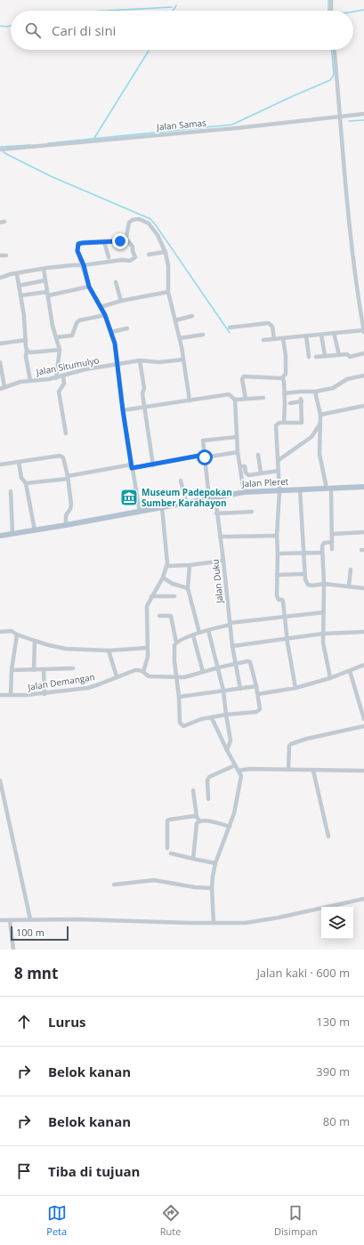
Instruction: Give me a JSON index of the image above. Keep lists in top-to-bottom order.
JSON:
{
  "streets": {
    "main road": ["Jalan Pleret"],
    "street": [
      "Jalan Samas",
      "Jalan Situmulyo",
      "Jalan Duku",
      "Jalan Demangan"
    ]
  },
  "crossings": [
    ["Jalan Pleret", "Jalan Duku"]
  ],
  "places": {
    "museum": ["Museum Padepokan Sumber Karahayon"]
  },
  "scale_bar": "100 m",
  "page": {
    "search": "Cari di sini",
    "scale": "100 m",
    "heading": ["8 mnt", "Jalan kaki · 600 m"],
    "list": [
      ["Lurus", "130 m"],
      ["Belok kanan", "390 m"],
      ["Belok kanan", "80 m"],
      "Tiba di tujuan"
    ],
    "nav": ["Peta", "Rute", "Disimpan"]
  }
}
